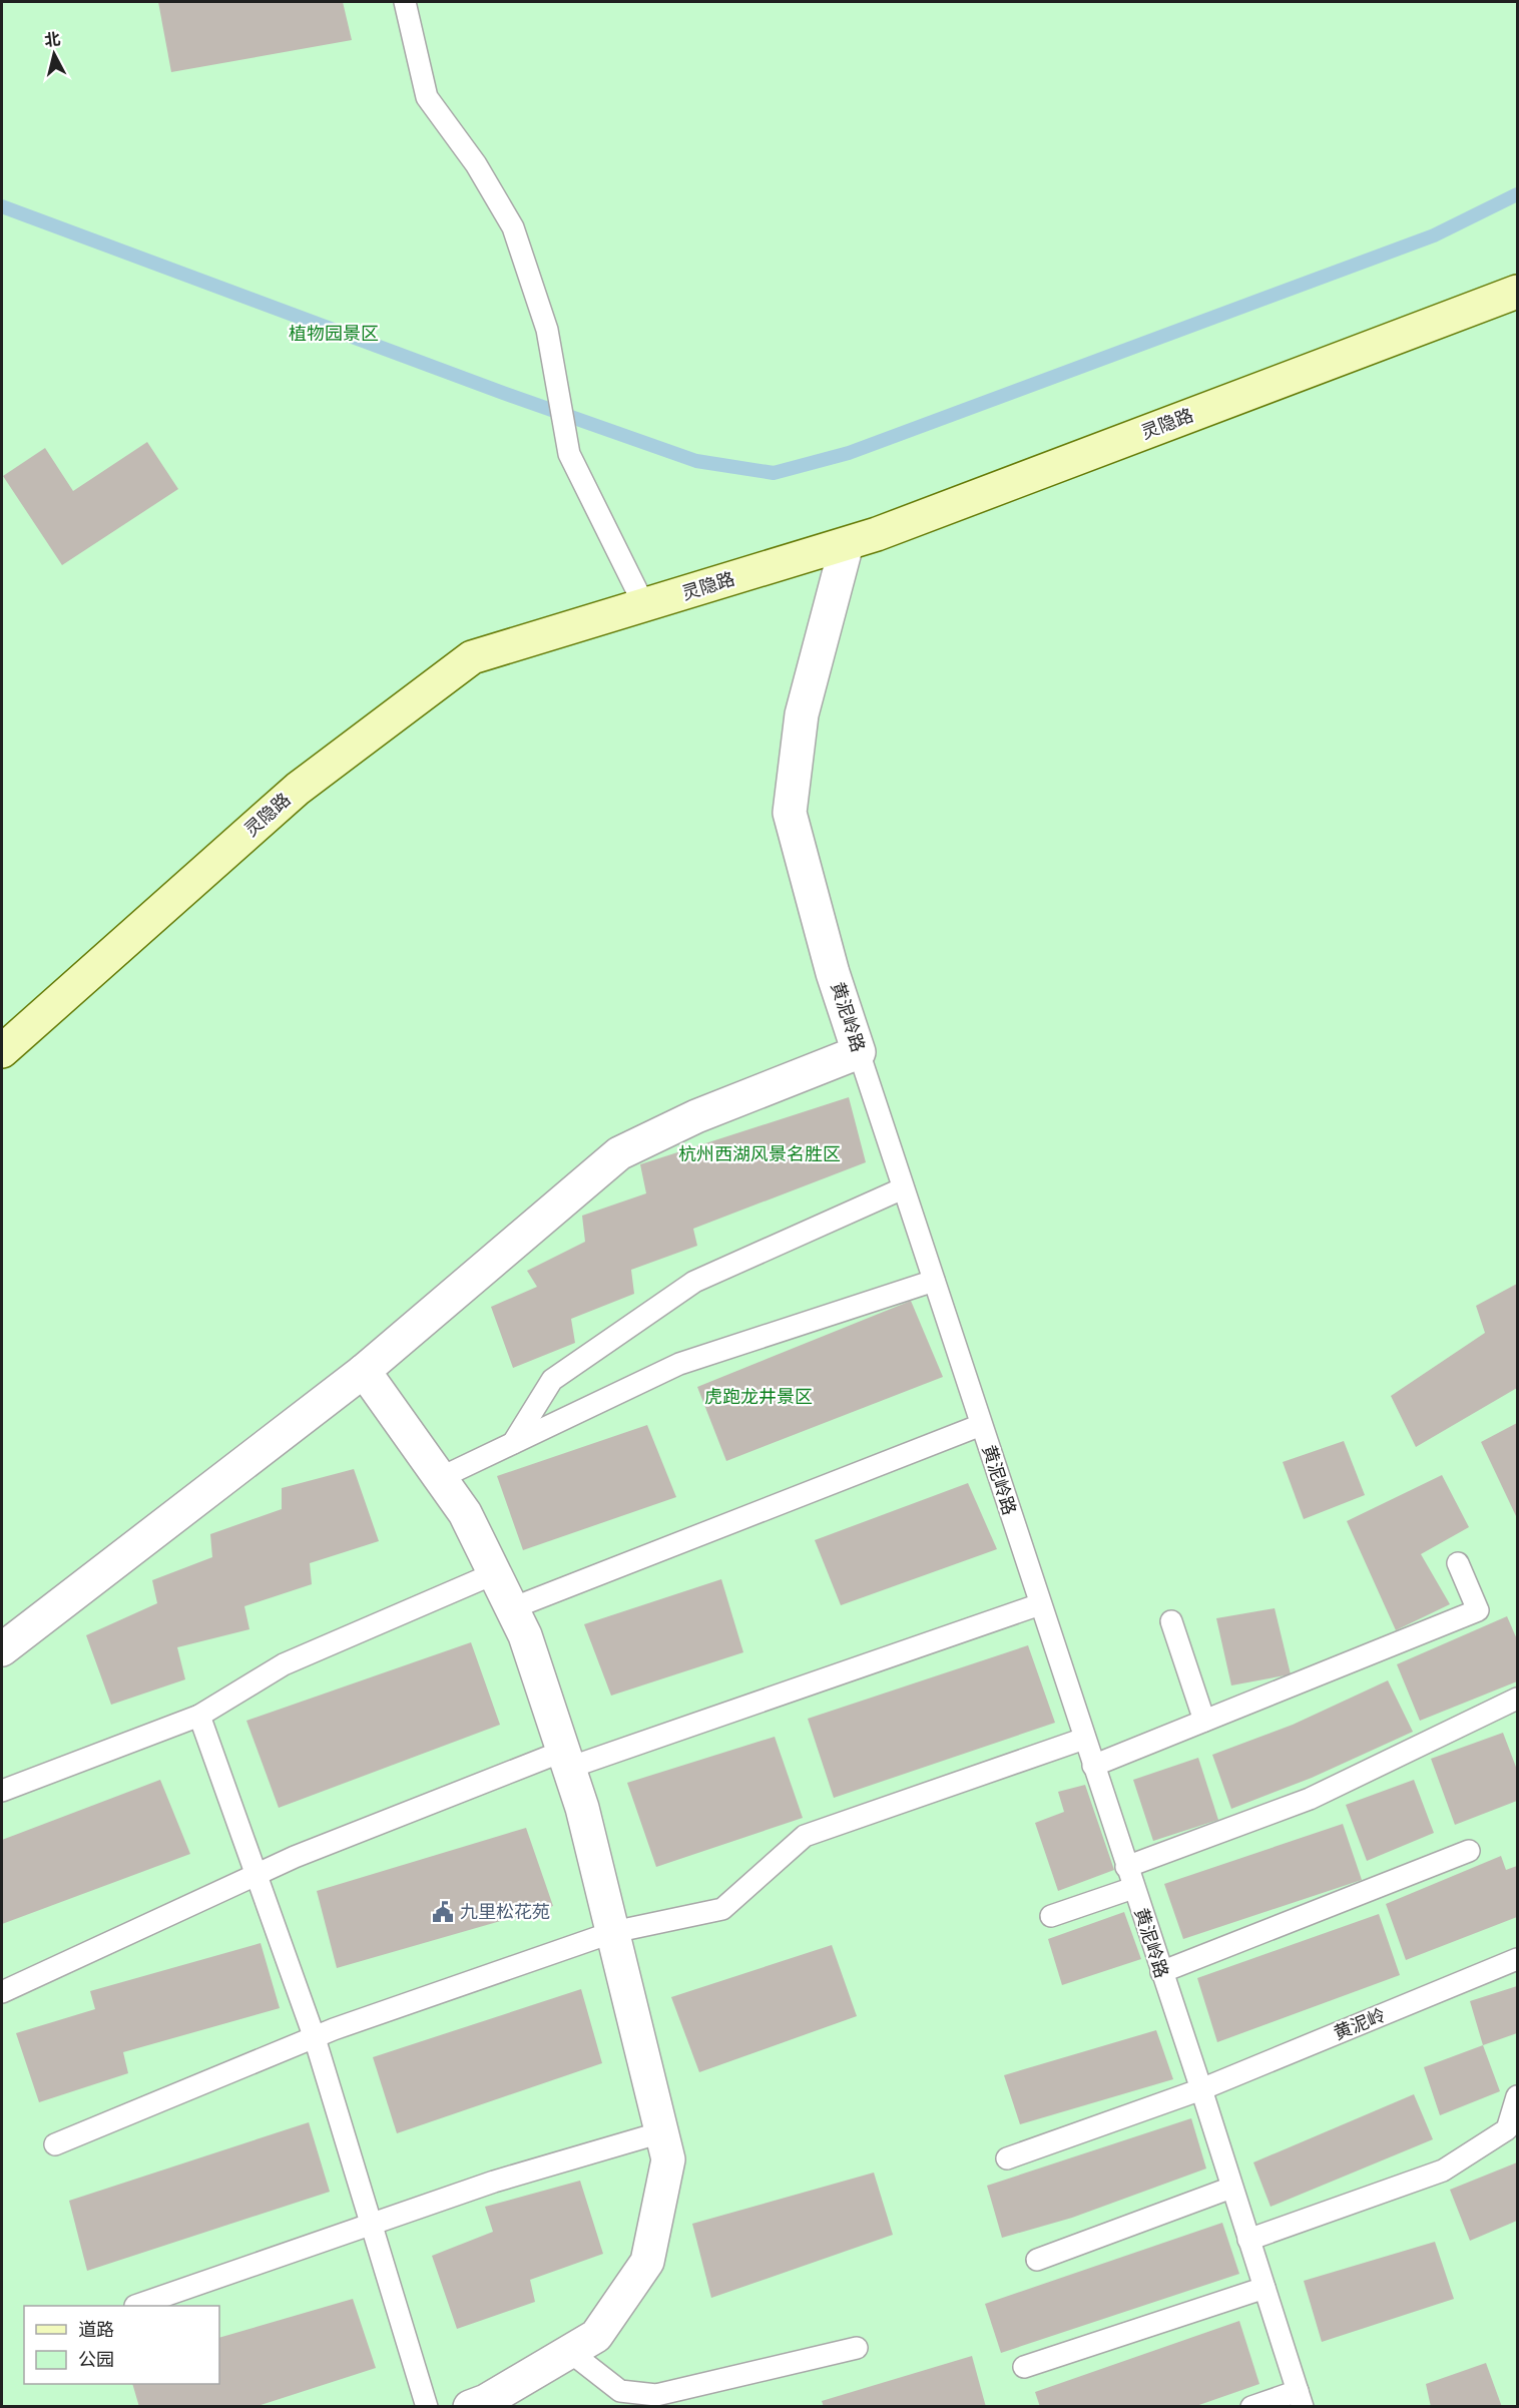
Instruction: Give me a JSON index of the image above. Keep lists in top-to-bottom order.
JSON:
{
  "streets": {
    "main road": ["灵隐路"],
    "street": ["黄泥岭路"],
    "lane": ["黄泥岭"]
  },
  "crossings": [
    ["灵隐路", "黄泥岭路"],
    ["黄泥岭路", "黄泥岭"]
  ],
  "parks": ["植物园景区", "杭州西湖风景名胜区", "虎跑龙井景区"],
  "places": {
    "public building": ["九里松花苑"]
  },
  "legend": ["道路", "公园"],
  "north": "top"
}
